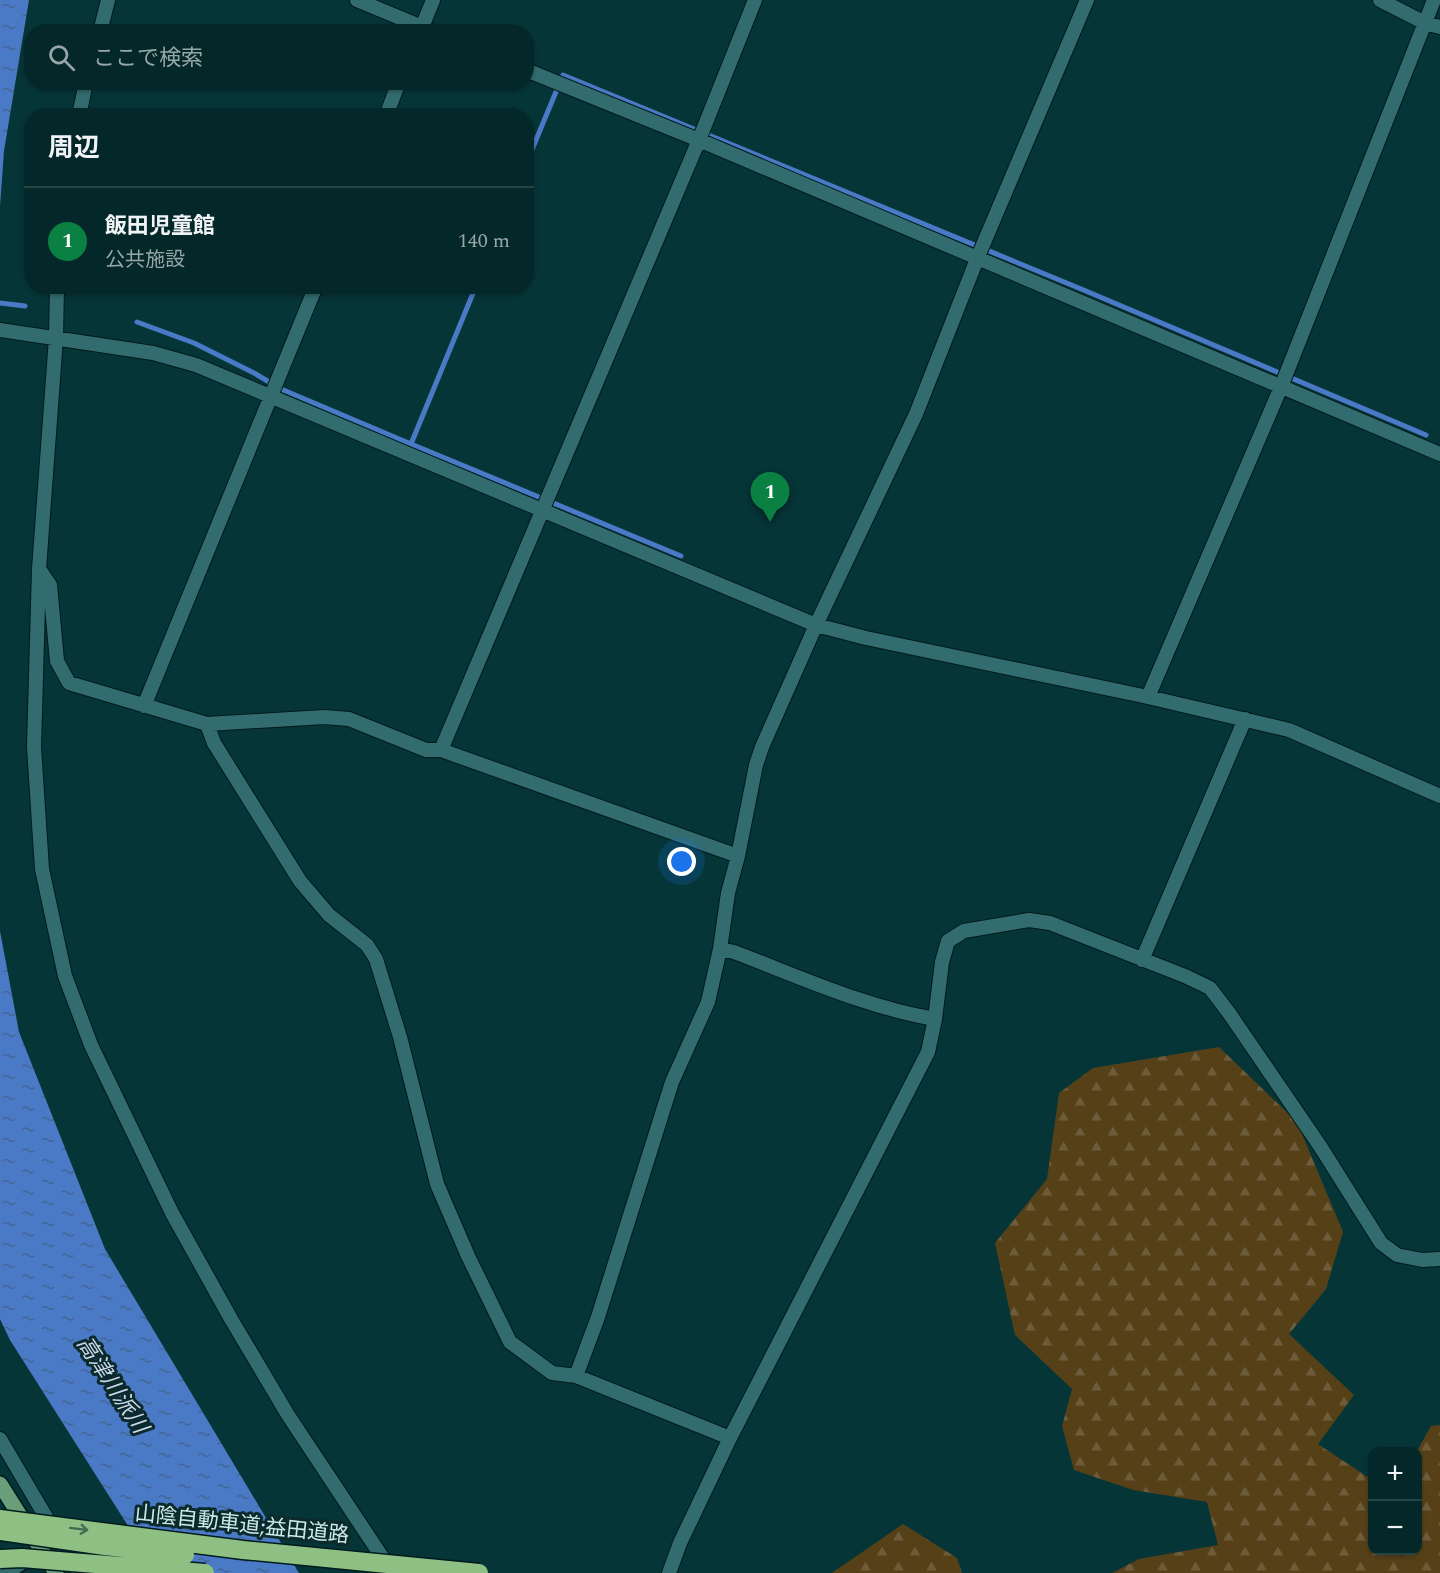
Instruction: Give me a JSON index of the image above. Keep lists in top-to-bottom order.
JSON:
{
  "streets": {
    "highway": ["山陰自動車道;益田道路"]
  },
  "water": ["高津川派川"],
  "page": {
    "search": "ここで検索",
    "heading": "周辺",
    "list": [
      {
        "mark": "1",
        "name": "飯田児童館",
        "note": "公共施設",
        "value": "140 m"
      }
    ],
    "pins": "1",
    "map_buttons": ["+", "−"]
  }
}
